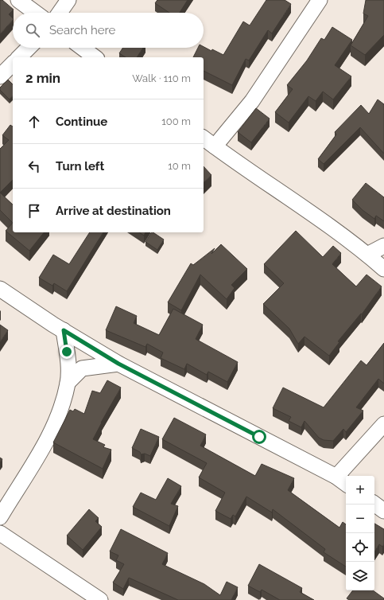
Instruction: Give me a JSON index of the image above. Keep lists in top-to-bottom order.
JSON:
{
  "page": {
    "search": "Search here",
    "heading": ["2 min", "Walk · 110 m"],
    "list": [
      ["Continue", "100 m"],
      ["Turn left", "10 m"],
      "Arrive at destination"
    ],
    "map_buttons": ["+", "−"]
  }
}
